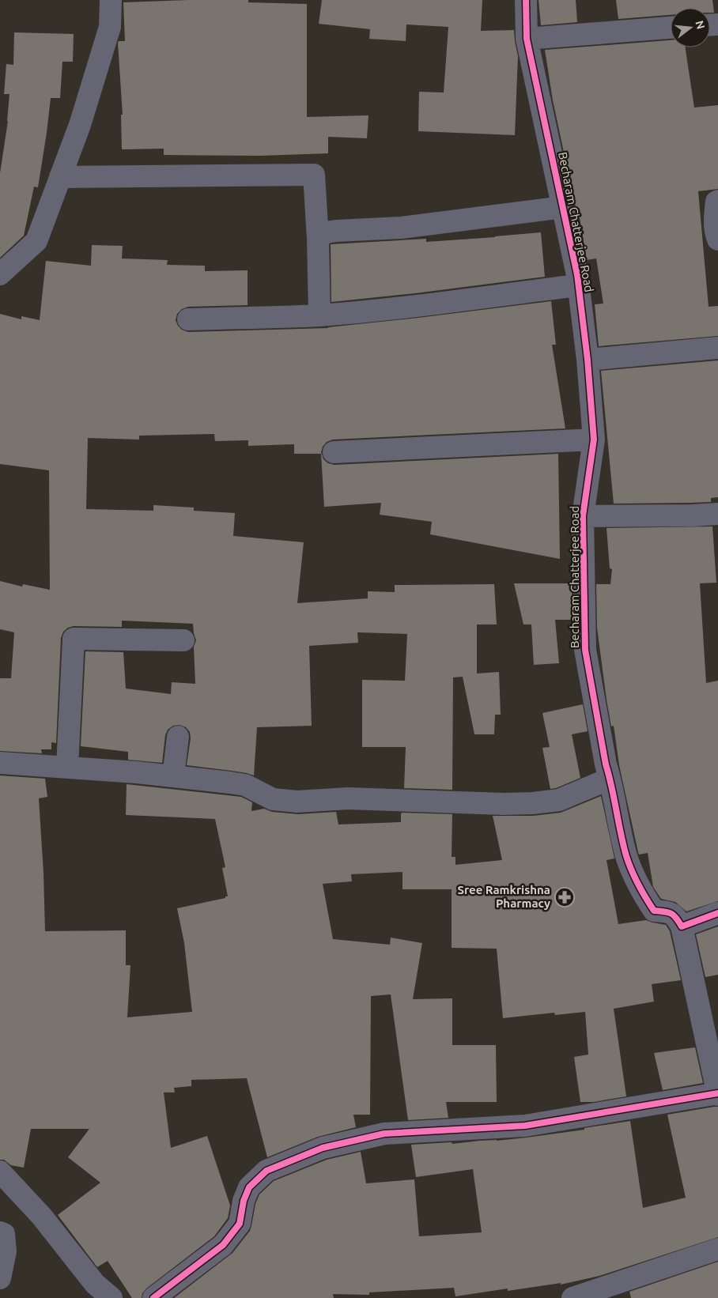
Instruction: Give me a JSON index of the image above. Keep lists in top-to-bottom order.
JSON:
{
  "streets": {
    "street": ["Becharam Chatterjee Road"]
  },
  "places": {
    "pharmacy": ["Sree Ramkrishna Pharmacy"]
  },
  "north": "right"
}
